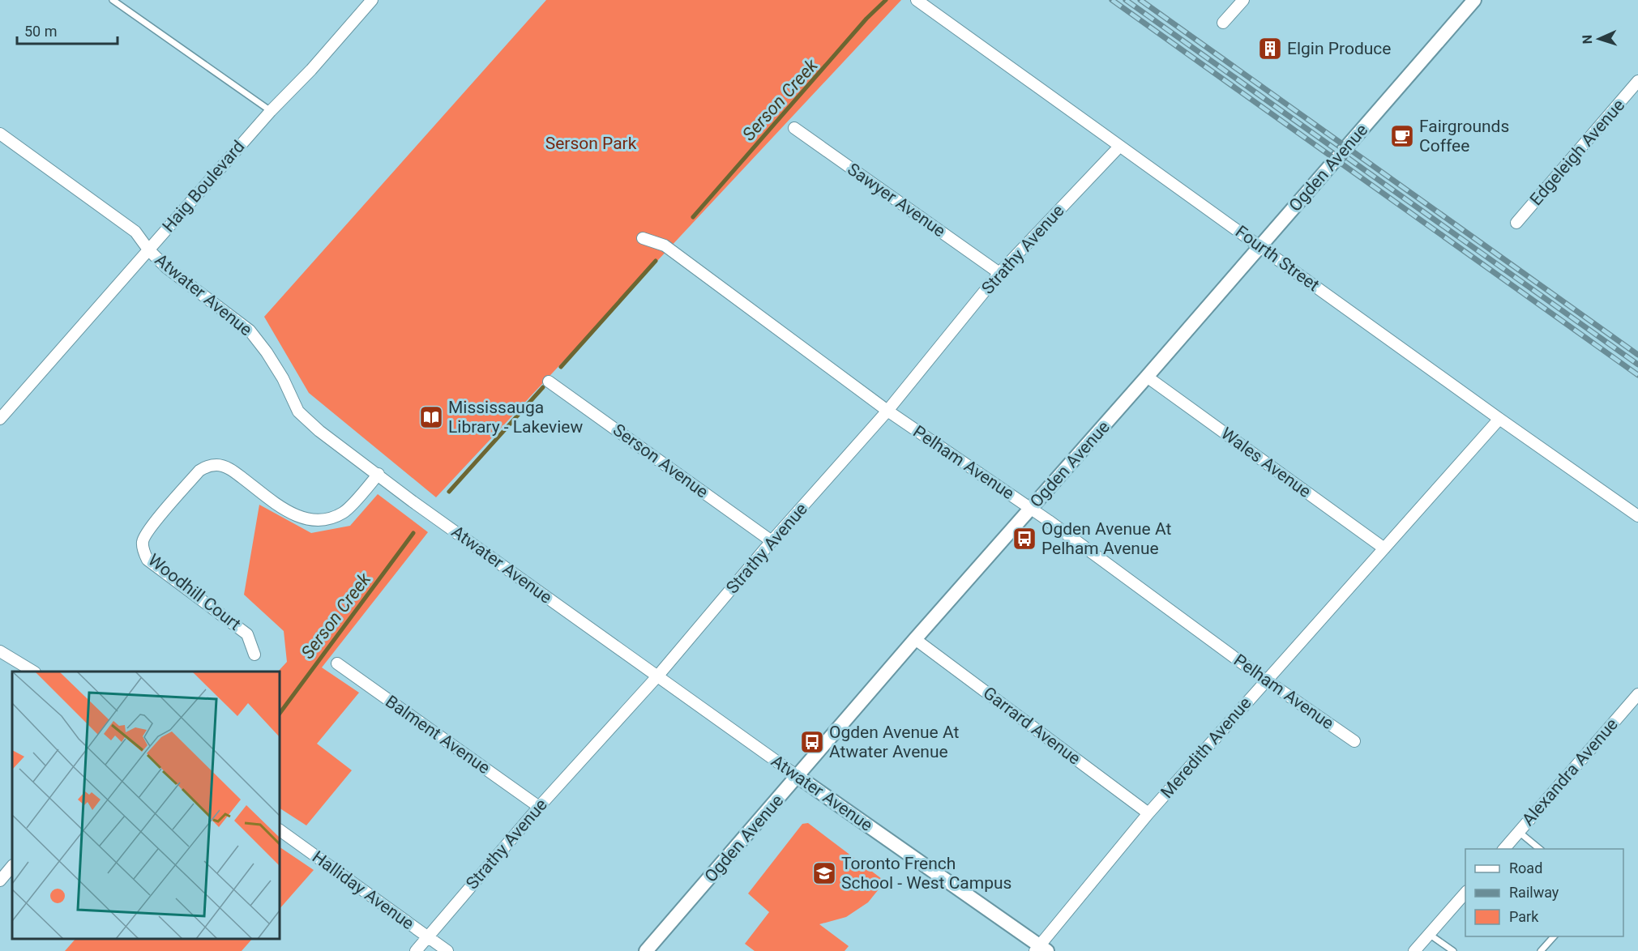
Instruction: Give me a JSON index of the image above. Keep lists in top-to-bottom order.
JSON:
{
  "streets": {
    "street": [
      "Edgeleigh Avenue",
      "Ogden Avenue",
      "Haig Boulevard",
      "Sawyer Avenue",
      "Strathy Avenue",
      "Fourth Street",
      "Atwater Avenue",
      "Serson Avenue",
      "Pelham Avenue",
      "Wales Avenue",
      "Woodhill Court",
      "Garrard Avenue",
      "Balment Avenue",
      "Meredith Avenue",
      "Alexandra Avenue",
      "Halliday Avenue"
    ]
  },
  "crossings": [
    ["Ogden Avenue", "Fourth Street"],
    ["Ogden Avenue", "Atwater Avenue"],
    ["Ogden Avenue", "Pelham Avenue"],
    ["Ogden Avenue", "Wales Avenue"],
    ["Ogden Avenue", "Garrard Avenue"],
    ["Haig Boulevard", "Atwater Avenue"],
    ["Sawyer Avenue", "Strathy Avenue"],
    ["Strathy Avenue", "Fourth Street"],
    ["Strathy Avenue", "Atwater Avenue"],
    ["Strathy Avenue", "Serson Avenue"],
    ["Strathy Avenue", "Pelham Avenue"],
    ["Strathy Avenue", "Balment Avenue"],
    ["Strathy Avenue", "Halliday Avenue"],
    ["Fourth Street", "Meredith Avenue"],
    ["Atwater Avenue", "Woodhill Court"],
    ["Atwater Avenue", "Meredith Avenue"],
    ["Pelham Avenue", "Meredith Avenue"],
    ["Wales Avenue", "Meredith Avenue"],
    ["Garrard Avenue", "Meredith Avenue"]
  ],
  "water": ["Serson Creek"],
  "parks": ["Serson Park"],
  "places": {
    "building": ["Elgin Produce"],
    "cafe": ["Fairgrounds Coffee"],
    "library": ["Mississauga Library - Lakeview"],
    "bus stop": ["Ogden Avenue At Pelham Avenue", "Ogden Avenue At Atwater Avenue"],
    "school or university": ["Toronto French School - West Campus"]
  },
  "legend": ["Road", "Railway", "Park"],
  "scale_bar": "50 m",
  "north": "left"
}
